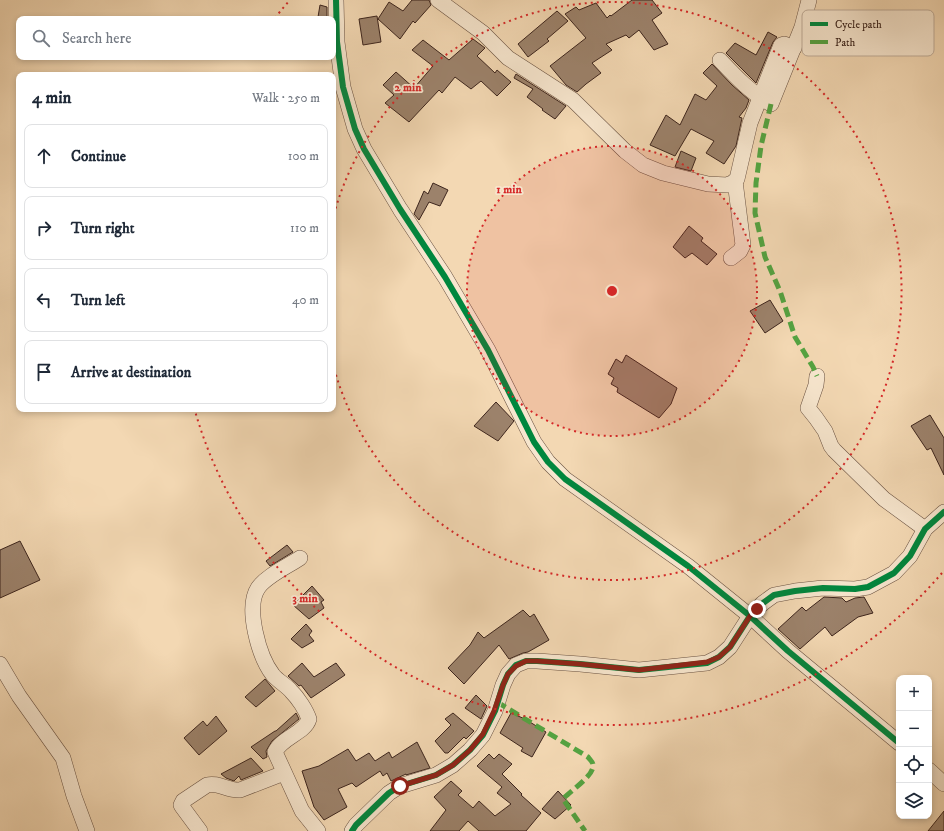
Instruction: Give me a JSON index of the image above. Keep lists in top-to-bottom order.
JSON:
{
  "legend": ["Cycle path", "Path"],
  "page": {
    "search": "Search here",
    "heading": ["4 min", "Walk · 250 m"],
    "list": [
      ["Continue", "100 m"],
      ["Turn right", "110 m"],
      ["Turn left", "40 m"],
      "Arrive at destination"
    ],
    "map_buttons": ["+", "−"]
  },
  "rings": ["2 min", "1 min", "3 min"]
}
